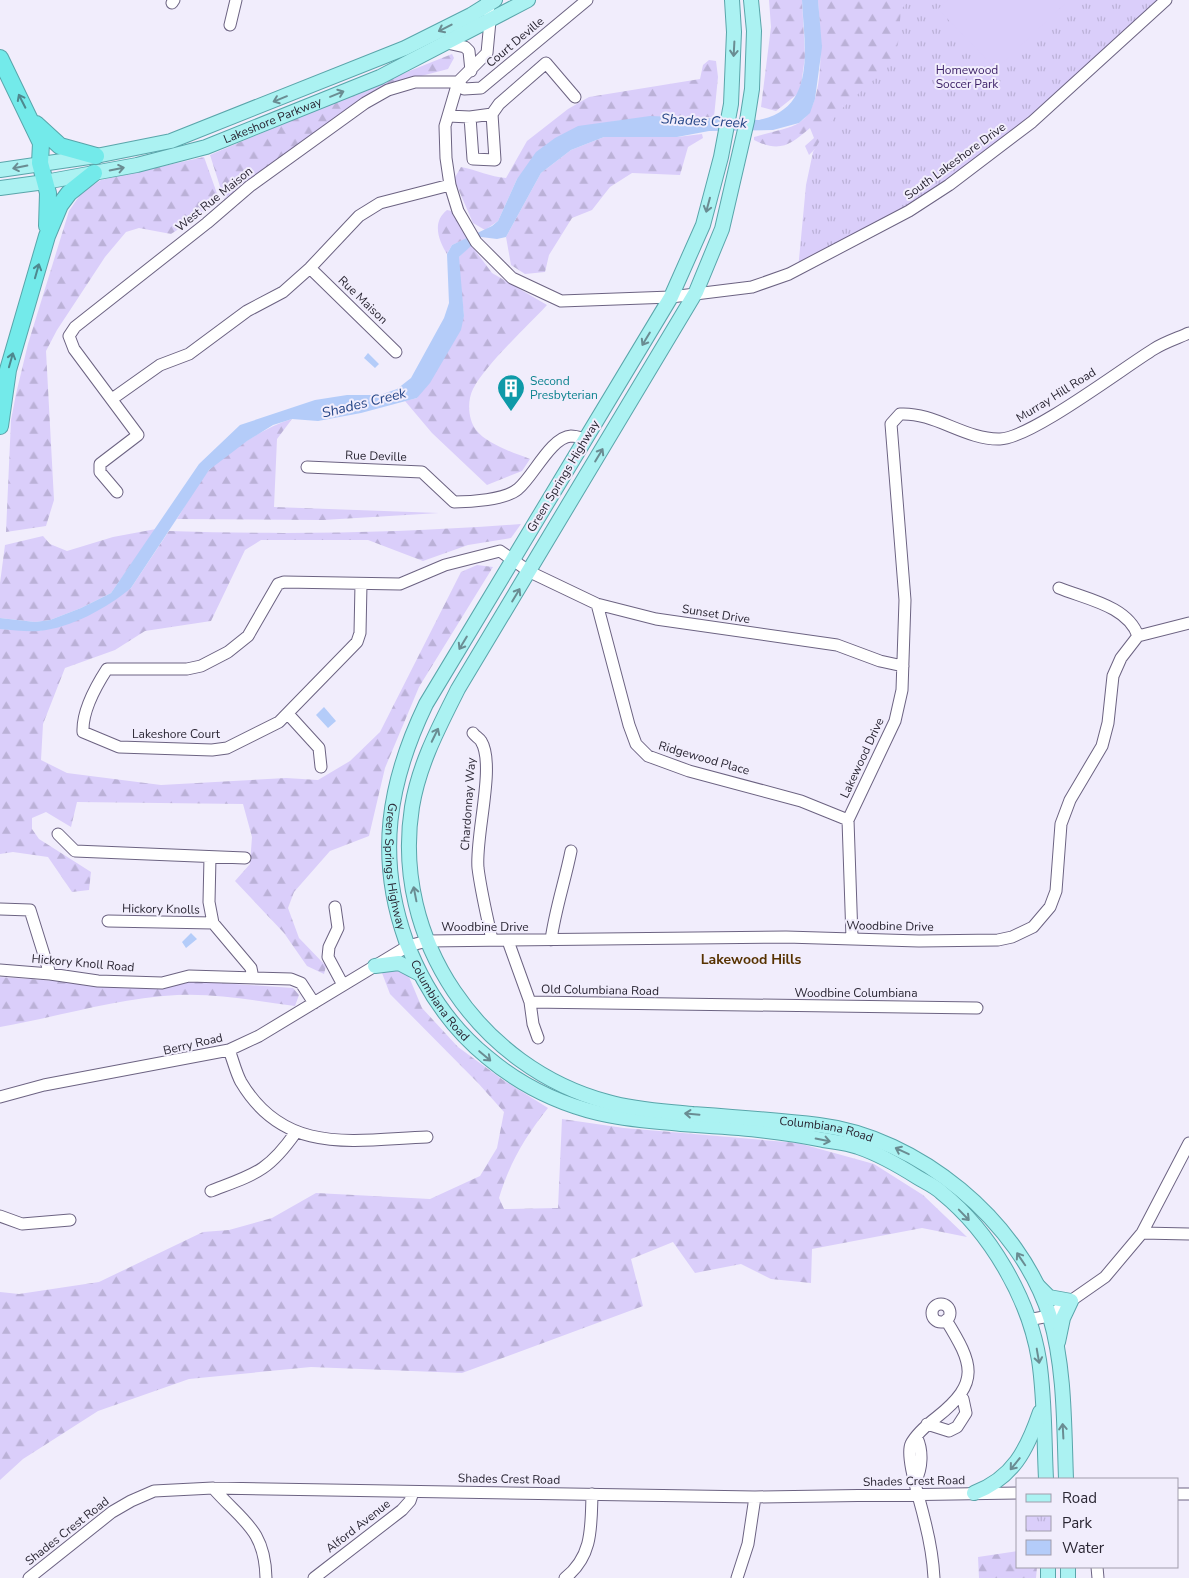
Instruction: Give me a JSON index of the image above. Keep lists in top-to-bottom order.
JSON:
{
  "streets": {
    "main road": ["Lakeshore Parkway", "Green Springs Highway", "Columbiana Road"],
    "street": [
      "Court Deville",
      "South Lakeshore Drive",
      "West Rue Maison",
      "Rue Maison",
      "Murray Hill Road",
      "Rue Deville",
      "Sunset Drive",
      "Lakeshore Court",
      "Ridgewood Place",
      "Lakewood Drive",
      "Chardonnay Way",
      "Hickory Knolls",
      "Woodbine Drive",
      "Hickory Knoll Road",
      "Old Columbiana Road",
      "Woodbine Columbiana",
      "Berry Road",
      "Shades Crest Road",
      "Alford Avenue"
    ]
  },
  "crossings": [
    ["Court Deville", "South Lakeshore Drive"],
    ["Court Deville", "West Rue Maison"],
    ["South Lakeshore Drive", "West Rue Maison"],
    ["South Lakeshore Drive", "Green Springs Highway"],
    ["Murray Hill Road", "Lakewood Drive"],
    ["Rue Deville", "Green Springs Highway"],
    ["Green Springs Highway", "Sunset Drive"],
    ["Green Springs Highway", "Lakeshore Court"],
    ["Green Springs Highway", "Woodbine Drive"],
    ["Green Springs Highway", "Columbiana Road"],
    ["Green Springs Highway", "Berry Road"],
    ["Sunset Drive", "Lakeshore Court"],
    ["Sunset Drive", "Ridgewood Place"],
    ["Sunset Drive", "Lakewood Drive"],
    ["Ridgewood Place", "Lakewood Drive"],
    ["Lakewood Drive", "Woodbine Drive"],
    ["Chardonnay Way", "Woodbine Drive"],
    ["Hickory Knolls", "Hickory Knoll Road"],
    ["Woodbine Drive", "Old Columbiana Road"],
    ["Woodbine Drive", "Columbiana Road"],
    ["Woodbine Drive", "Berry Road"],
    ["Old Columbiana Road", "Woodbine Columbiana"],
    ["Columbiana Road", "Berry Road"],
    ["Shades Crest Road", "Alford Avenue"]
  ],
  "districts": ["Lakewood Hills"],
  "water": ["Shades Creek"],
  "parks": ["Homewood Soccer Park"],
  "places": {
    "building": ["Second Presbyterian"]
  },
  "legend": ["Road", "Park", "Water"]
}
